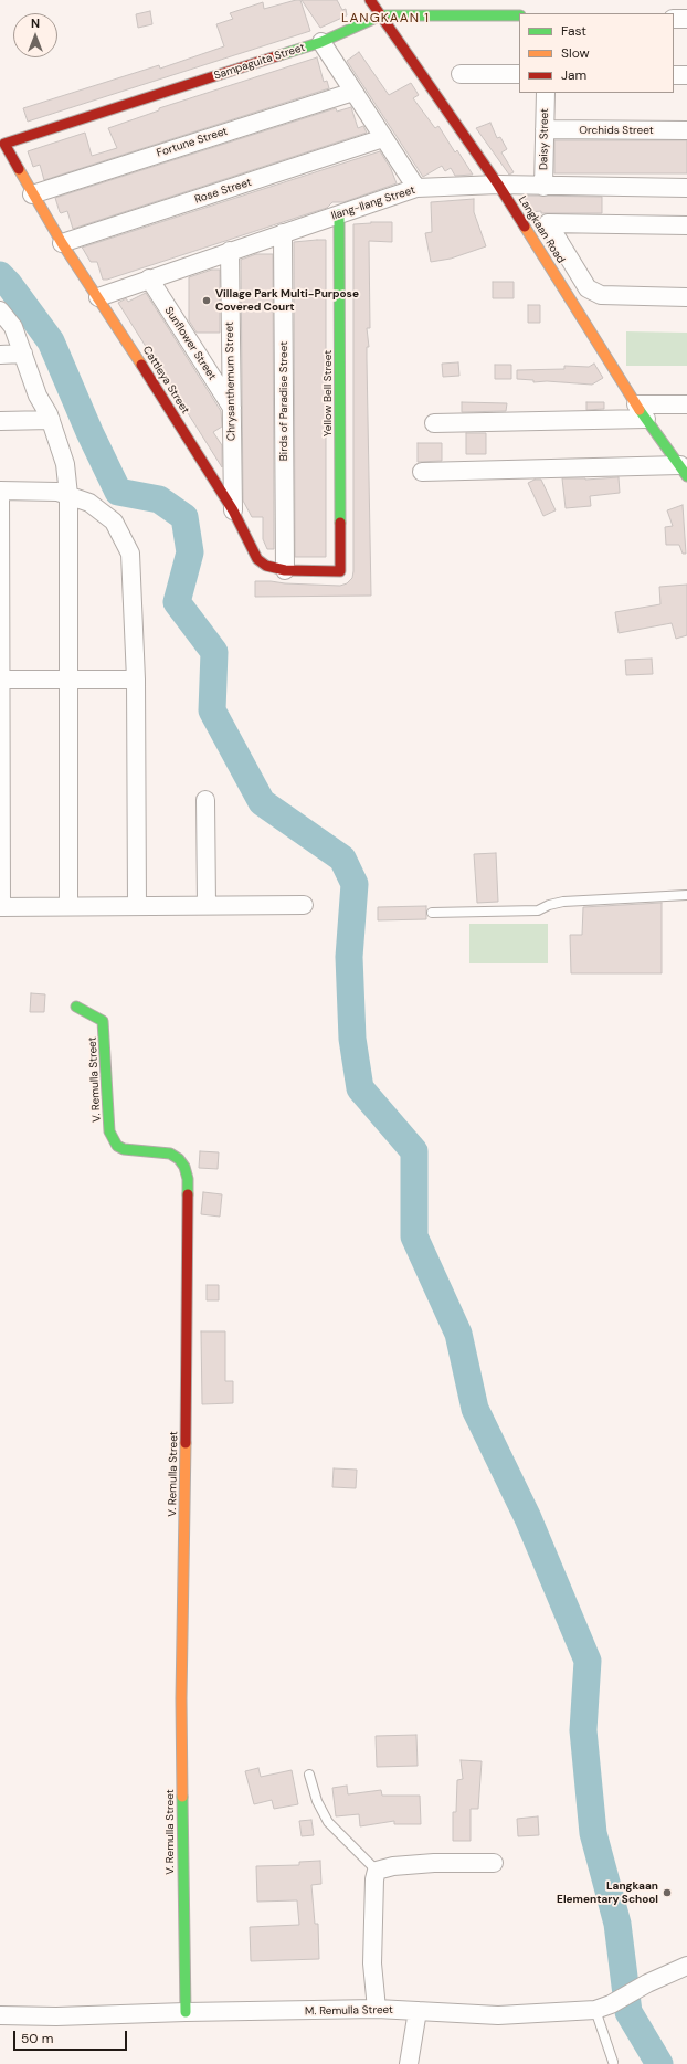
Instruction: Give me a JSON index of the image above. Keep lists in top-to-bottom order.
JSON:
{
  "streets": {
    "street": [
      "Sampaguita Street",
      "Orchids Street",
      "Daisy Street",
      "Fortune Street",
      "Rose Street",
      "Ilang-Ilang Street",
      "Langkaan Road",
      "Sunflower Street",
      "Cattleya Street",
      "Chrysanthemum Street",
      "Yellow Bell Street",
      "Birds of Paradise Street",
      "V. Remulla Street",
      "M. Remulla Street"
    ]
  },
  "crossings": [
    ["Sampaguita Street", "Langkaan Road"],
    ["Sampaguita Street", "Cattleya Street"],
    ["Orchids Street", "Daisy Street"],
    ["Daisy Street", "Ilang-Ilang Street"],
    ["Fortune Street", "Cattleya Street"],
    ["Rose Street", "Cattleya Street"],
    ["Ilang-Ilang Street", "Langkaan Road"],
    ["Ilang-Ilang Street", "Sunflower Street"],
    ["Ilang-Ilang Street", "Cattleya Street"],
    ["Ilang-Ilang Street", "Chrysanthemum Street"],
    ["Ilang-Ilang Street", "Yellow Bell Street"],
    ["Ilang-Ilang Street", "Birds of Paradise Street"],
    ["Sunflower Street", "Chrysanthemum Street"],
    ["Cattleya Street", "Chrysanthemum Street"],
    ["Cattleya Street", "Yellow Bell Street"],
    ["Cattleya Street", "Birds of Paradise Street"],
    ["V. Remulla Street", "M. Remulla Street"]
  ],
  "districts": ["LANGKAAN 1"],
  "places": ["Village Park Multi-Purpose Covered Court", "Langkaan Elementary School"],
  "legend": ["Fast", "Slow", "Jam"],
  "scale_bar": "50 m",
  "north": "top"
}
